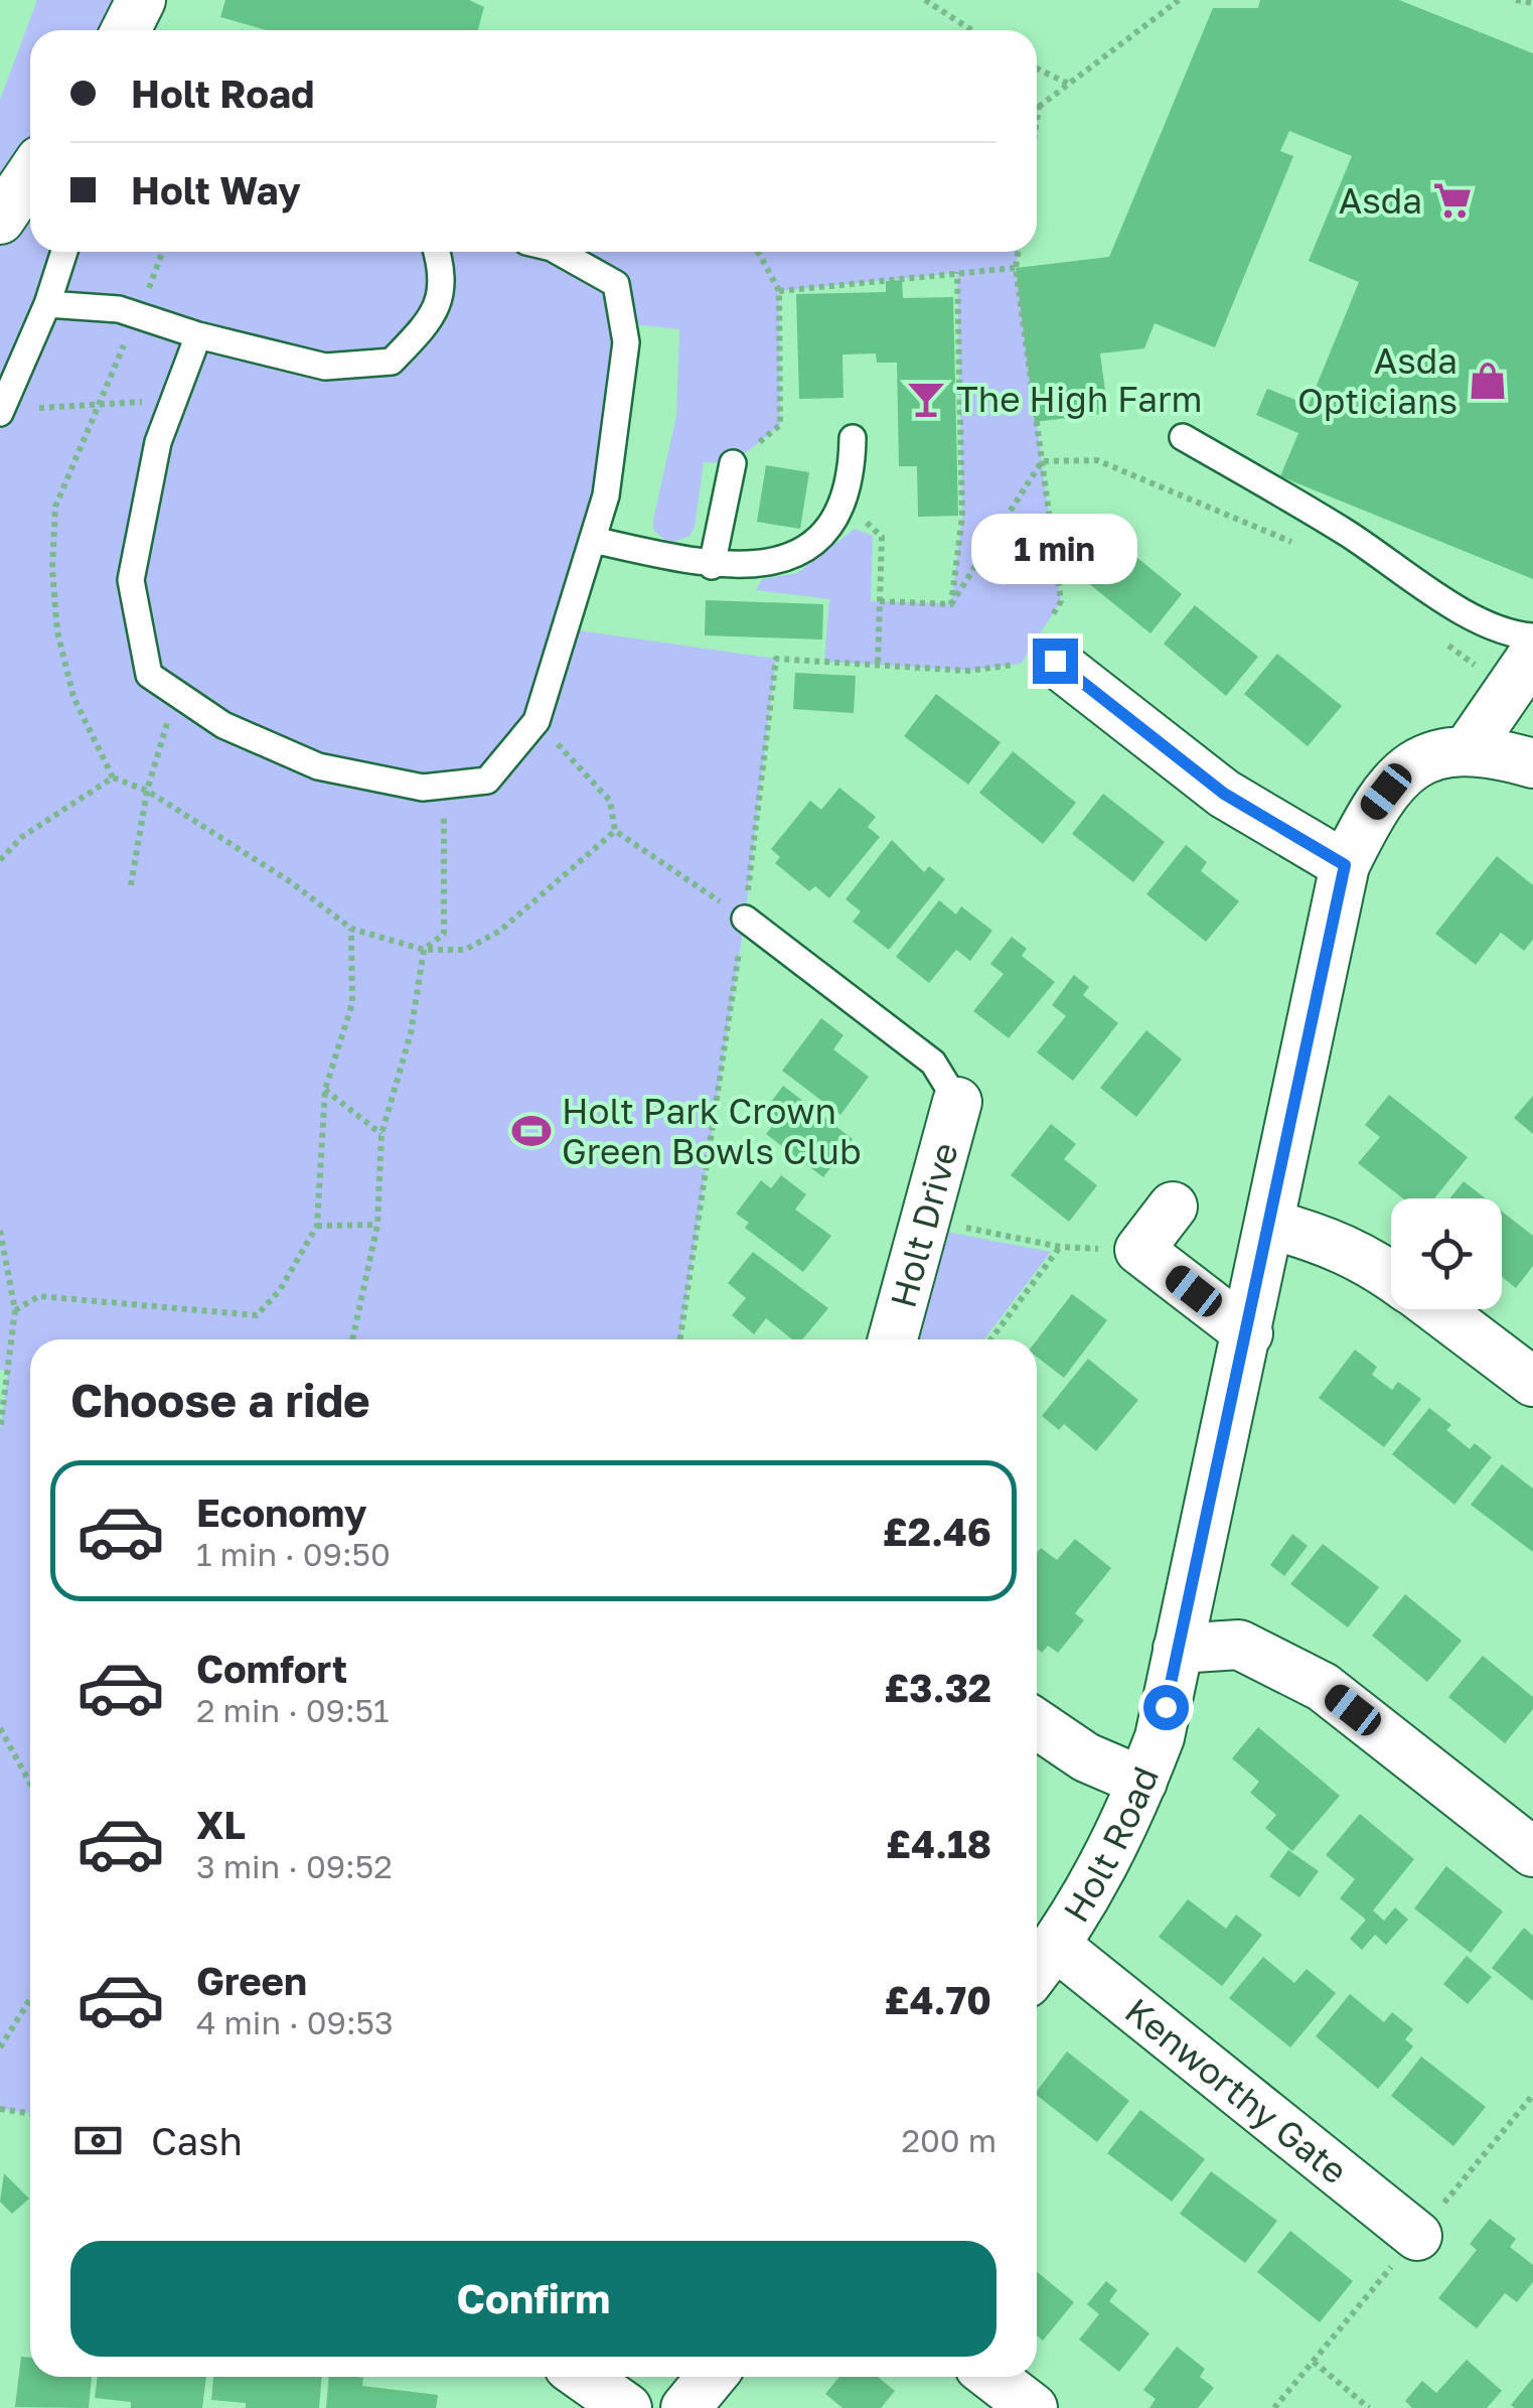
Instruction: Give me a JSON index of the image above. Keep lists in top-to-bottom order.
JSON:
{
  "streets": {
    "street": ["Holt Drive", "Holt Road", "Kenworthy Gate"]
  },
  "crossings": [
    ["Holt Road", "Kenworthy Gate"]
  ],
  "places": {
    "supermarket": ["Asda"],
    "shop": ["Asda Opticians"],
    "bar": ["The High Farm"],
    "sports": ["Holt Park Crown Green Bowls Club"]
  },
  "page": {
    "banner": ["Holt Road", "Holt Way"],
    "bubble": "1 min",
    "heading": "Choose a ride",
    "list": [
      {
        "name": "Economy",
        "note": "1 min · 09:50",
        "value": "£2.46"
      },
      {
        "name": "Comfort",
        "note": "2 min · 09:51",
        "value": "£3.32"
      },
      {
        "name": "XL",
        "note": "3 min · 09:52",
        "value": "£4.18"
      },
      {
        "name": "Green",
        "note": "4 min · 09:53",
        "value": "£4.70"
      }
    ],
    "pay": ["Cash", "200 m"],
    "buttons": "Confirm"
  }
}
